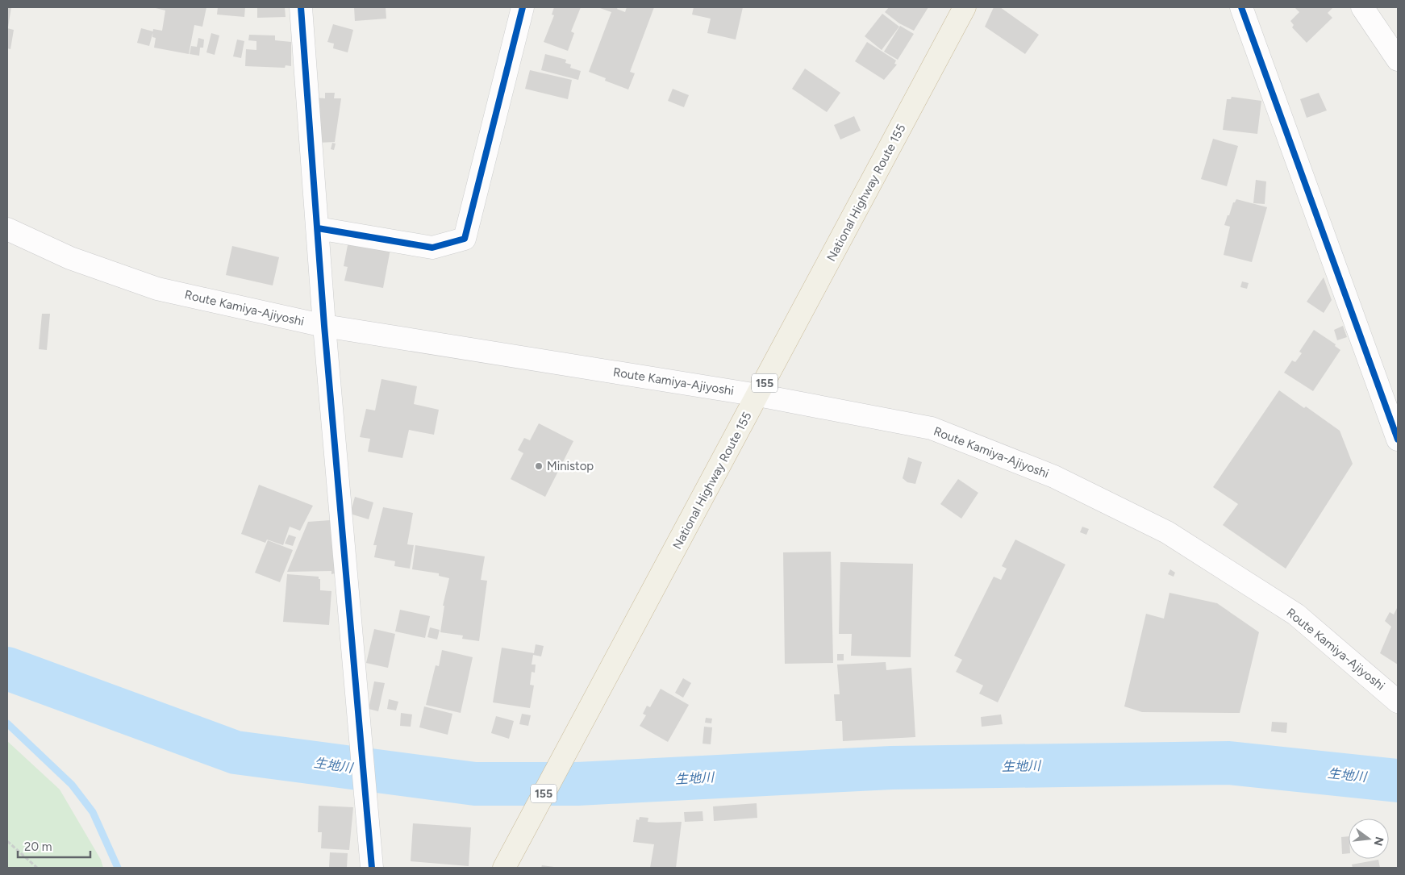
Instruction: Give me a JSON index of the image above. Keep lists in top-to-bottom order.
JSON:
{
  "streets": {
    "highway": ["National Highway Route 155", "155"],
    "street": ["Route Kamiya-Ajiyoshi"]
  },
  "crossings": [
    ["National Highway Route 155", "Route Kamiya-Ajiyoshi"]
  ],
  "water": ["生地川"],
  "places": ["Ministop"],
  "scale_bar": "20 m",
  "north": "right"
}
